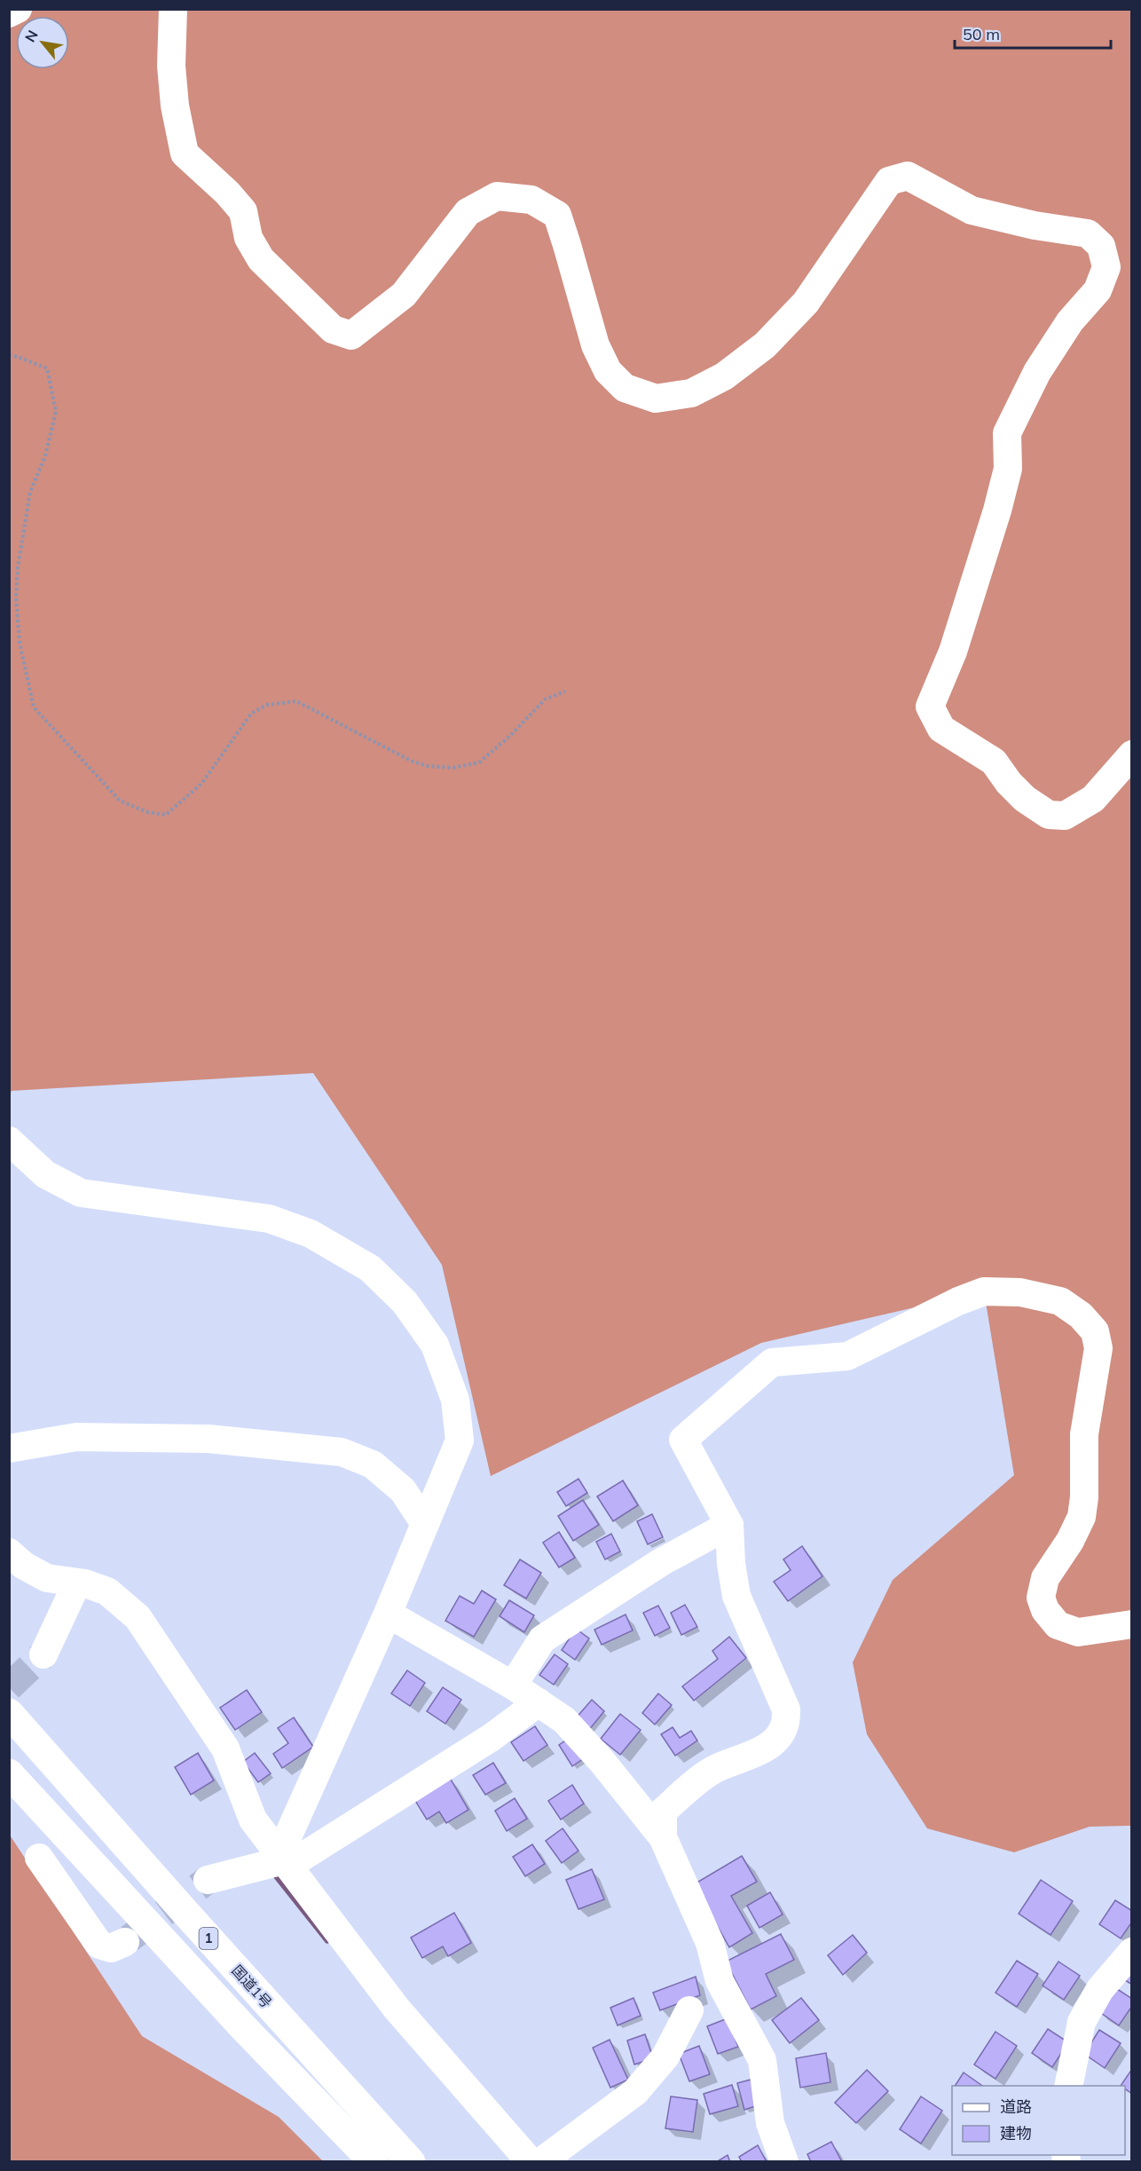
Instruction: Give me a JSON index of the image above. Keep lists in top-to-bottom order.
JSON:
{
  "streets": {
    "highway": ["1", "国道1号"]
  },
  "legend": ["道路", "建物"],
  "scale_bar": "50 m",
  "north": "top left"
}
